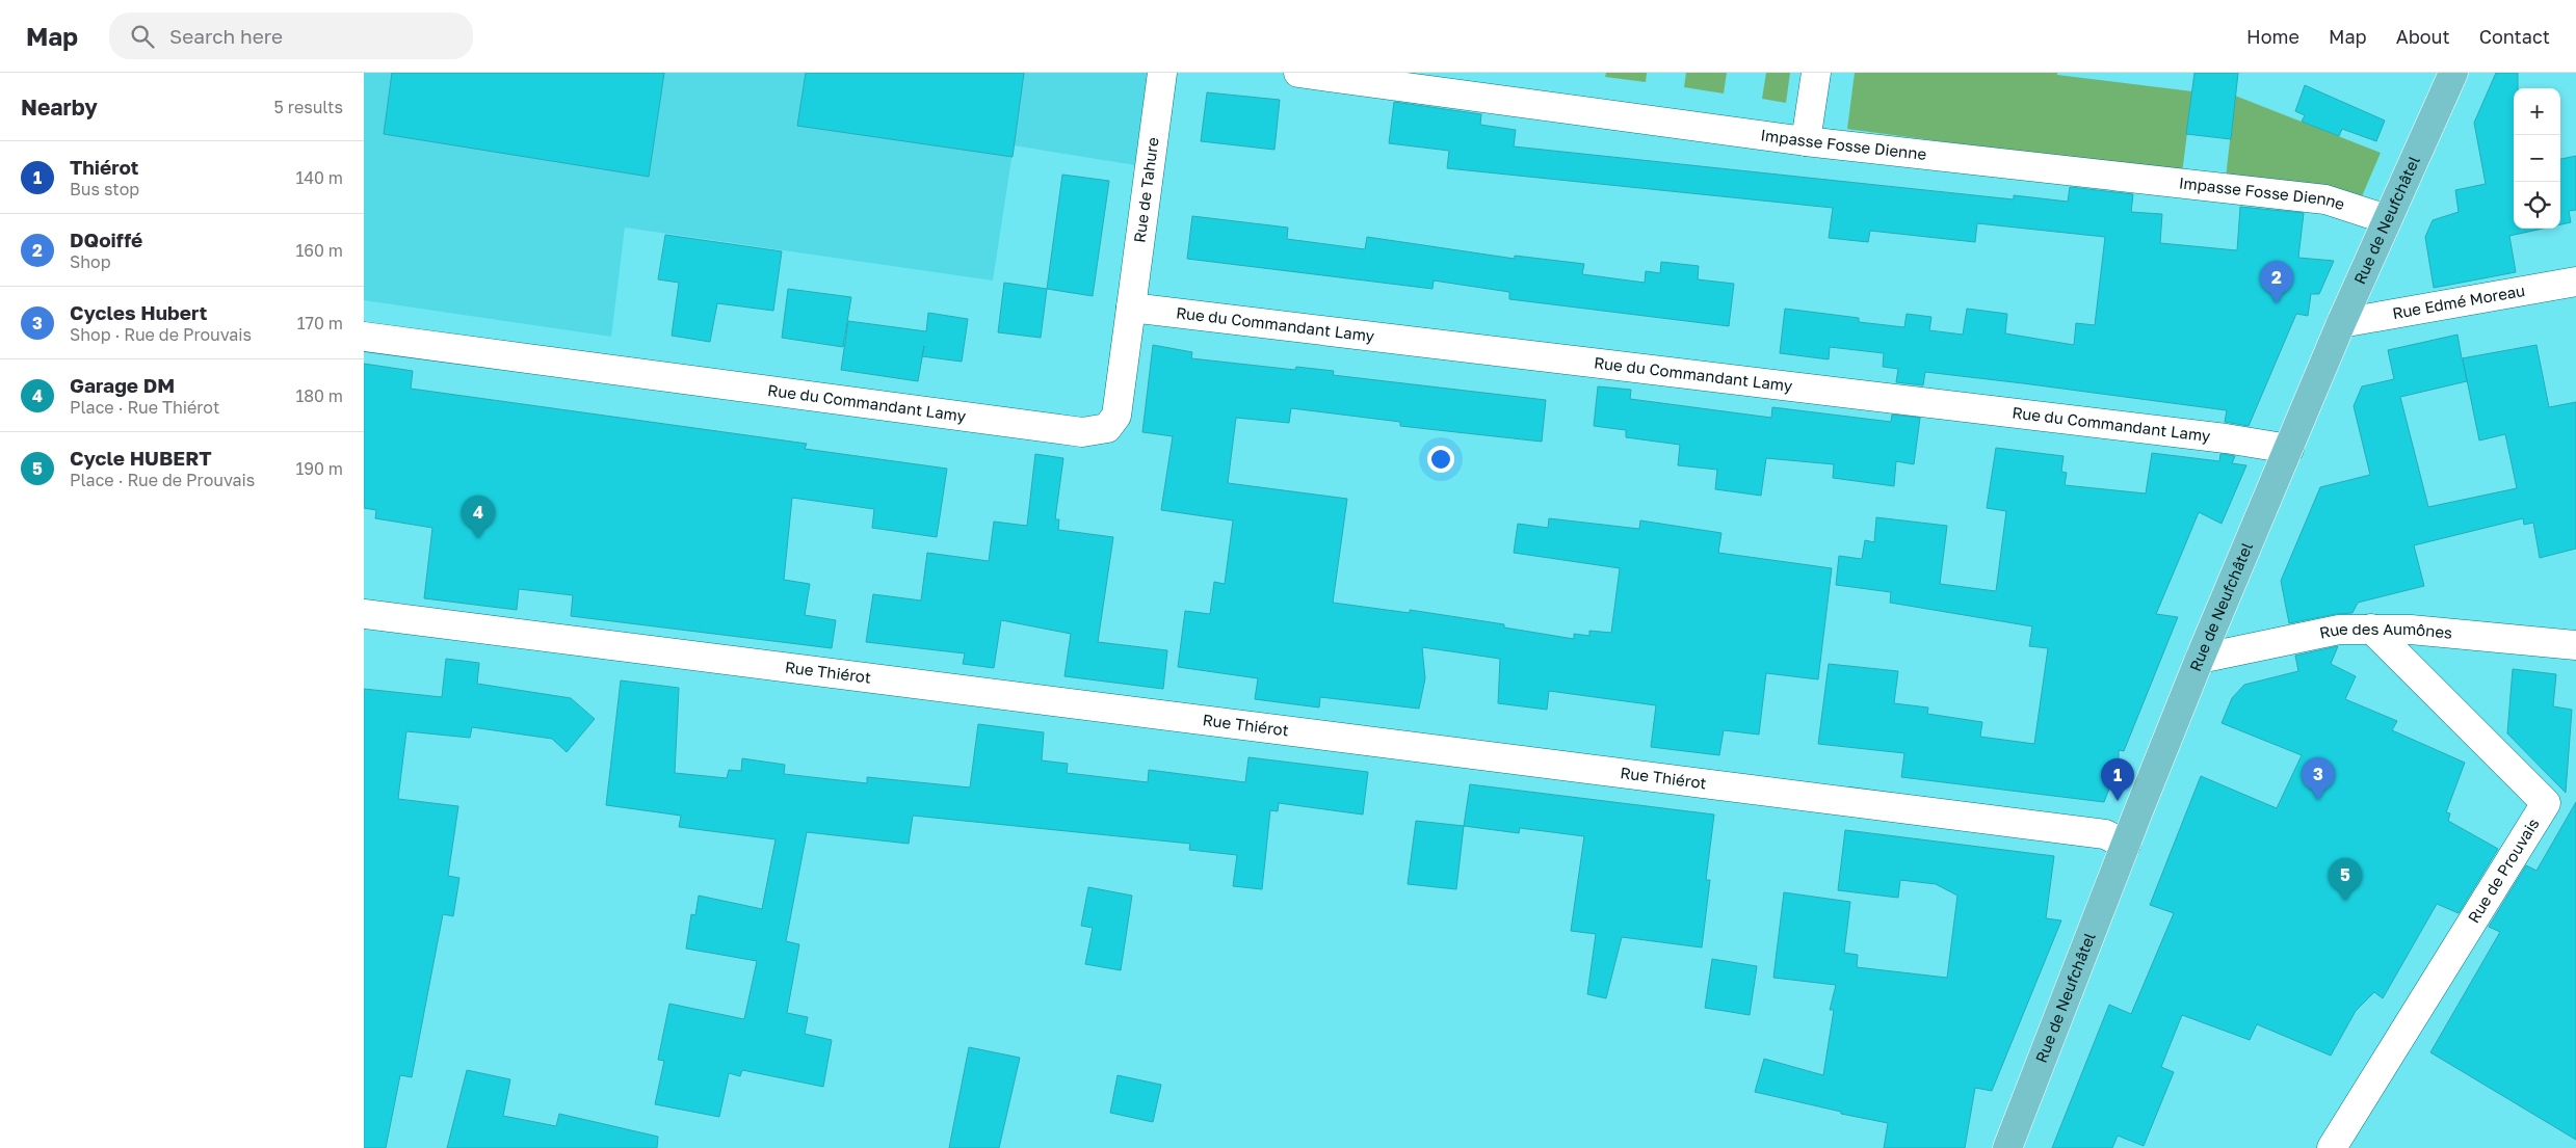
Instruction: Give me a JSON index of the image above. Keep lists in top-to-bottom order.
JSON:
{
  "streets": {
    "main road": ["Rue de Neufchâtel"],
    "street": [
      "Impasse Fosse Dienne",
      "Rue de Tahure",
      "Rue Edmé Moreau",
      "Rue du Commandant Lamy",
      "Rue des Aumônes",
      "Rue Thiérot",
      "Rue de Prouvais"
    ]
  },
  "crossings": [
    ["Impasse Fosse Dienne", "Rue de Neufchâtel"],
    ["Rue de Tahure", "Rue du Commandant Lamy"],
    ["Rue de Neufchâtel", "Rue Edmé Moreau"],
    ["Rue de Neufchâtel", "Rue du Commandant Lamy"],
    ["Rue de Neufchâtel", "Rue des Aumônes"],
    ["Rue de Neufchâtel", "Rue Thiérot"],
    ["Rue des Aumônes", "Rue de Prouvais"]
  ],
  "page": {
    "header": "Map",
    "search": "Search here",
    "nav": [
      "Home",
      "Map",
      "About",
      "Contact"
    ],
    "heading": ["Nearby", "5 results"],
    "map_buttons": ["+", "−"],
    "list": [
      {
        "mark": "1",
        "name": "Thiérot",
        "note": "Bus stop",
        "value": "140 m"
      },
      {
        "mark": "2",
        "name": "DQoiffé",
        "note": "Shop",
        "value": "160 m"
      },
      {
        "mark": "3",
        "name": "Cycles Hubert",
        "note": "Shop · Rue de Prouvais",
        "value": "170 m"
      },
      {
        "mark": "4",
        "name": "Garage DM",
        "note": "Place · Rue Thiérot",
        "value": "180 m"
      },
      {
        "mark": "5",
        "name": "Cycle HUBERT",
        "note": "Place · Rue de Prouvais",
        "value": "190 m"
      }
    ],
    "pins": [
      "2",
      "4",
      "3",
      "1",
      "5"
    ]
  }
}
